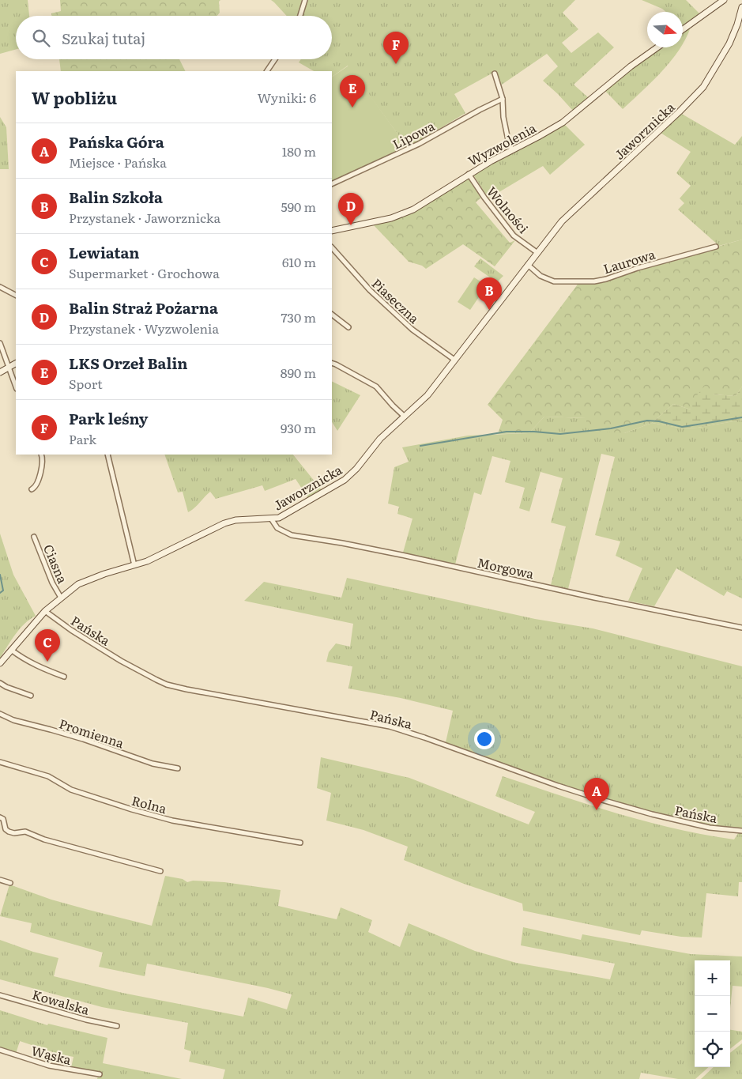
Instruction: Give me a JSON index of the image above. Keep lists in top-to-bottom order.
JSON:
{
  "streets": {
    "street": [
      "Jaworznicka",
      "Lipowa",
      "Wyzwolenia",
      "Wolności",
      "Laurowa",
      "Piaseczna",
      "Ciasna",
      "Morgowa",
      "Pańska",
      "Promienna",
      "Rolna",
      "Kowalska",
      "Wąska"
    ]
  },
  "crossings": [
    ["Jaworznicka", "Wolności"],
    ["Jaworznicka", "Laurowa"],
    ["Jaworznicka", "Piaseczna"],
    ["Jaworznicka", "Ciasna"],
    ["Jaworznicka", "Morgowa"],
    ["Jaworznicka", "Pańska"],
    ["Wyzwolenia", "Wolności"]
  ],
  "north": "right",
  "page": {
    "search": "Szukaj tutaj",
    "pins": [
      "F",
      "E",
      "D",
      "B",
      "C",
      "A"
    ],
    "heading": ["W pobliżu", "Wyniki: 6"],
    "list": [
      {
        "mark": "A",
        "name": "Pańska Góra",
        "note": "Miejsce · Pańska",
        "value": "180 m"
      },
      {
        "mark": "B",
        "name": "Balin Szkoła",
        "note": "Przystanek · Jaworznicka",
        "value": "590 m"
      },
      {
        "mark": "C",
        "name": "Lewiatan",
        "note": "Supermarket · Grochowa",
        "value": "610 m"
      },
      {
        "mark": "D",
        "name": "Balin Straż Pożarna",
        "note": "Przystanek · Wyzwolenia",
        "value": "730 m"
      },
      {
        "mark": "E",
        "name": "LKS Orzeł Balin",
        "note": "Sport",
        "value": "890 m"
      },
      {
        "mark": "F",
        "name": "Park leśny",
        "note": "Park",
        "value": "930 m"
      }
    ],
    "map_buttons": ["+", "−"]
  }
}
